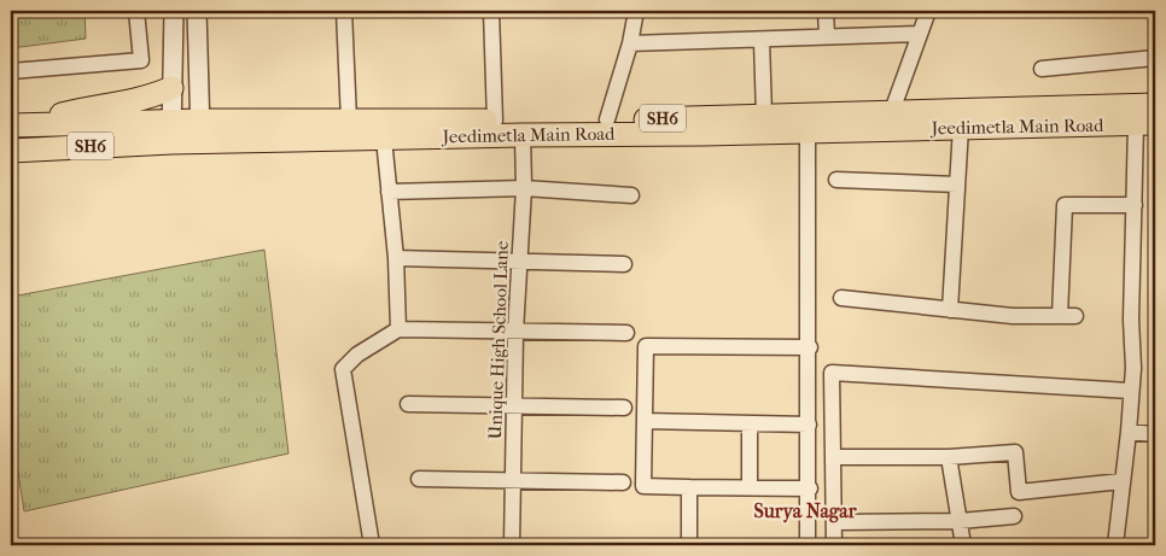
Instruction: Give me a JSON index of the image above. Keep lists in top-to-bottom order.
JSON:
{
  "streets": {
    "main road": ["SH6", "Jeedimetla Main Road"],
    "street": ["Unique High School Lane"]
  },
  "crossings": [
    ["Jeedimetla Main Road", "Unique High School Lane"]
  ],
  "districts": ["Surya Nagar"]
}
